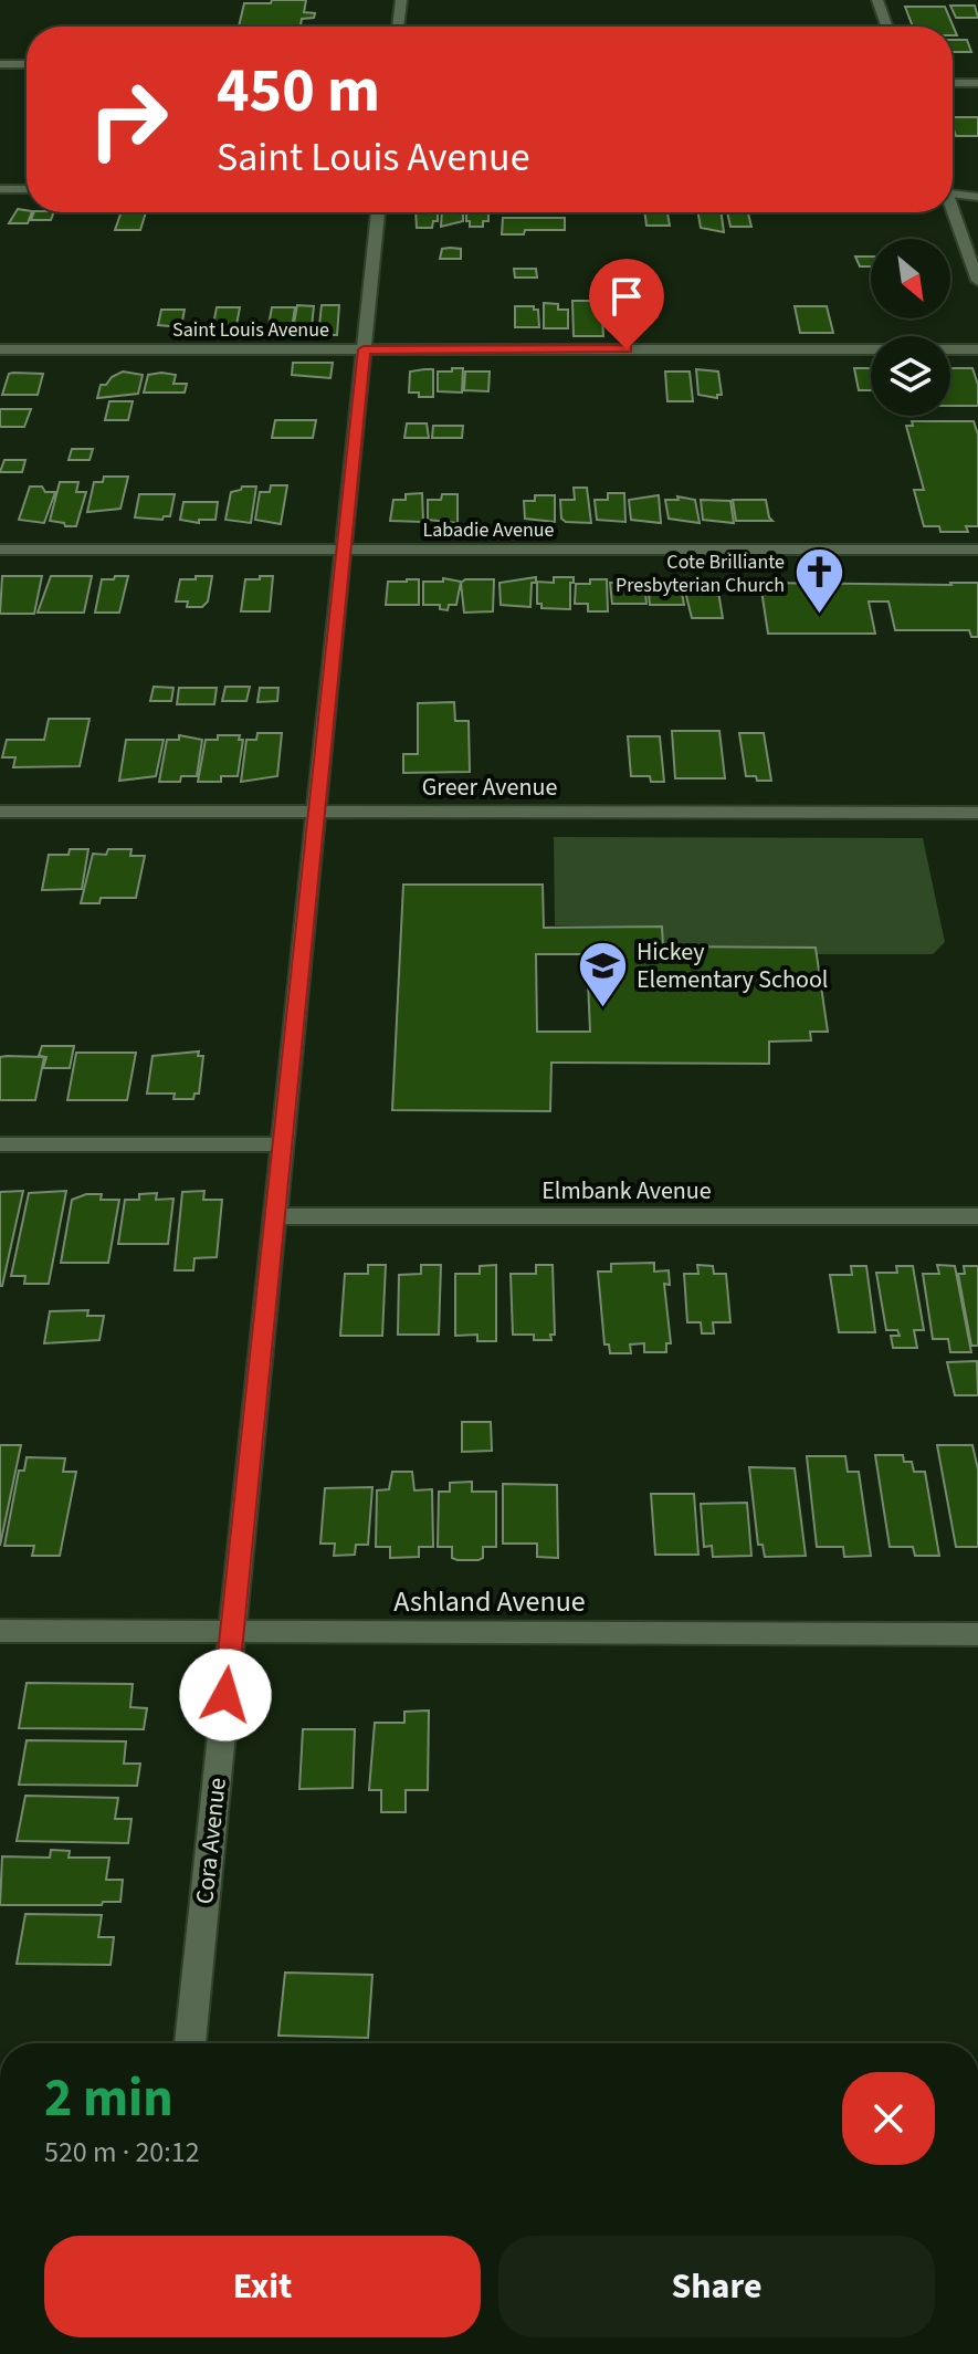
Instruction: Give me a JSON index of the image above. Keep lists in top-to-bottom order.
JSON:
{
  "streets": {
    "street": [
      "Saint Louis Avenue",
      "Labadie Avenue",
      "Greer Avenue",
      "Elmbank Avenue",
      "Ashland Avenue",
      "Cora Avenue"
    ]
  },
  "crossings": [
    ["Saint Louis Avenue", "Cora Avenue"],
    ["Labadie Avenue", "Cora Avenue"],
    ["Greer Avenue", "Cora Avenue"],
    ["Elmbank Avenue", "Cora Avenue"],
    ["Ashland Avenue", "Cora Avenue"]
  ],
  "places": {
    "church": ["Cote Brilliante Presbyterian Church"],
    "school or university": ["Hickey Elementary School"]
  },
  "north": "bottom right",
  "page": {
    "turn": ["450 m", "Saint Louis Avenue"],
    "heading": ["2 min", "520 m · 20:12"],
    "buttons": ["Exit", "Share"]
  }
}
